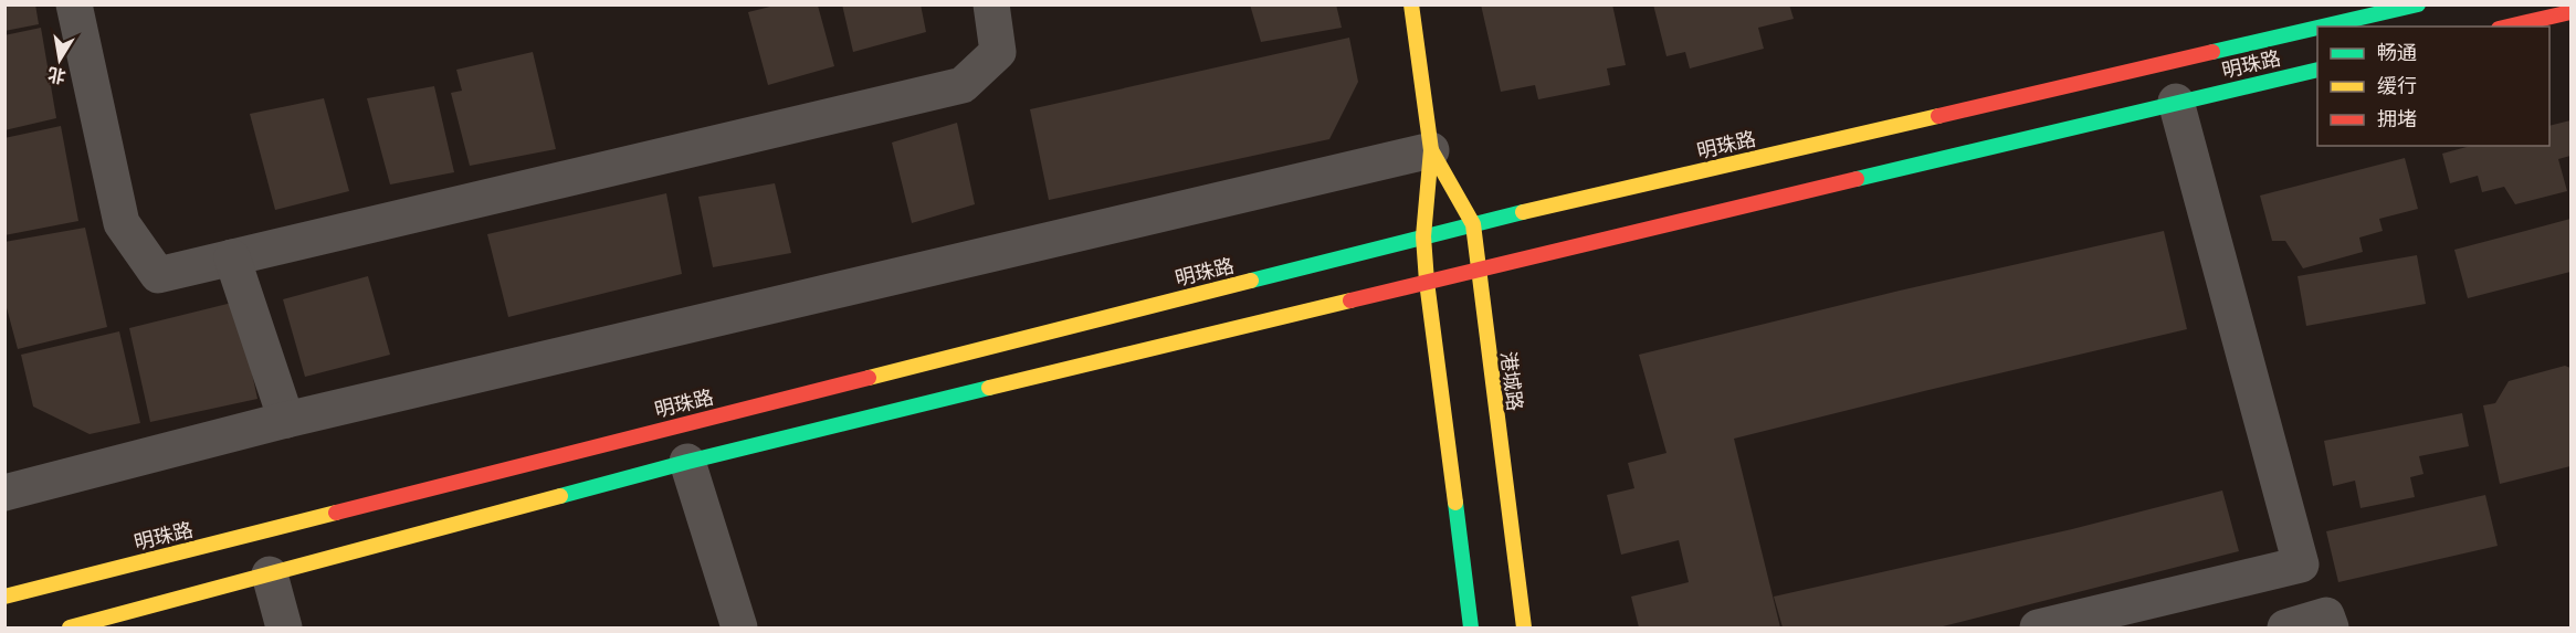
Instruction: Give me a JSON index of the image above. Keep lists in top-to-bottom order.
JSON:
{
  "streets": {
    "street": ["明珠路", "港城路"]
  },
  "crossings": [
    ["明珠路", "港城路"]
  ],
  "legend": ["畅通", "缓行", "拥堵"],
  "north": "bottom"
}
